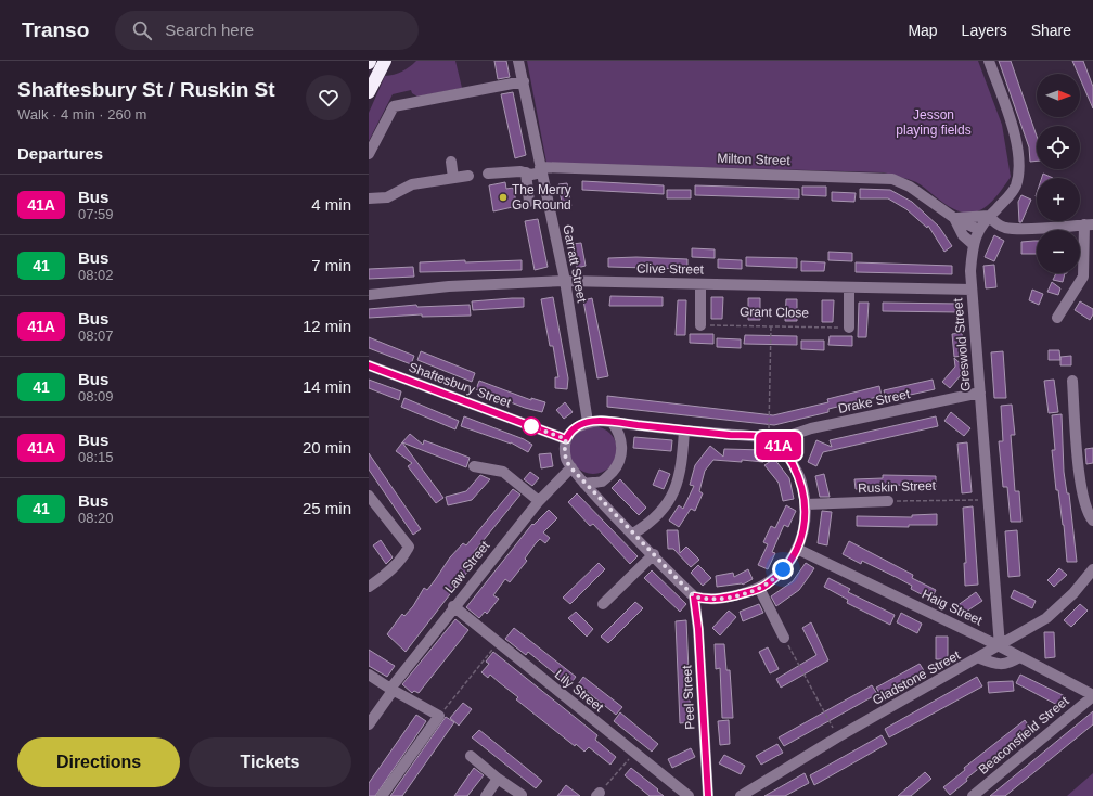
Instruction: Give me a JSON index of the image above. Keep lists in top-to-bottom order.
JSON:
{
  "streets": {
    "street": [
      "Milton Street",
      "Garratt Street",
      "Clive Street",
      "Greswold Street",
      "Shaftesbury Street",
      "Drake Street",
      "Ruskin Street",
      "Law Street",
      "Haig Street",
      "Gladstone Street",
      "Lily Street",
      "Peel Street",
      "Beaconsfield Street"
    ],
    "path": ["Grant Close"]
  },
  "crossings": [
    ["Milton Street", "Garratt Street"],
    ["Milton Street", "Greswold Street"],
    ["Garratt Street", "Clive Street"],
    ["Garratt Street", "Shaftesbury Street"],
    ["Garratt Street", "Law Street"],
    ["Clive Street", "Greswold Street"],
    ["Greswold Street", "Drake Street"],
    ["Greswold Street", "Ruskin Street"],
    ["Greswold Street", "Haig Street"],
    ["Greswold Street", "Gladstone Street"],
    ["Shaftesbury Street", "Law Street"],
    ["Law Street", "Lily Street"],
    ["Haig Street", "Gladstone Street"],
    ["Haig Street", "Beaconsfield Street"]
  ],
  "parks": ["Jesson playing fields"],
  "places": ["The Merry Go Round"],
  "lines": ["bus line 41A"],
  "north": "right",
  "page": {
    "header": "Transo",
    "search": "Search here",
    "nav": ["Map", "Layers", "Share"],
    "heading": [
      ["Shaftesbury St / Ruskin St", "Walk · 4 min · 260 m"],
      "Departures"
    ],
    "on_map": "41A",
    "map_buttons": ["+", "−"],
    "list": [
      {
        "mark": "41A",
        "name": "Bus",
        "note": "07:59",
        "value": "4 min"
      },
      {
        "mark": "41",
        "name": "Bus",
        "note": "08:02",
        "value": "7 min"
      },
      {
        "mark": "41A",
        "name": "Bus",
        "note": "08:07",
        "value": "12 min"
      },
      {
        "mark": "41",
        "name": "Bus",
        "note": "08:09",
        "value": "14 min"
      },
      {
        "mark": "41A",
        "name": "Bus",
        "note": "08:15",
        "value": "20 min"
      },
      {
        "mark": "41",
        "name": "Bus",
        "note": "08:20",
        "value": "25 min"
      }
    ],
    "buttons": ["Directions", "Tickets"]
  }
}
